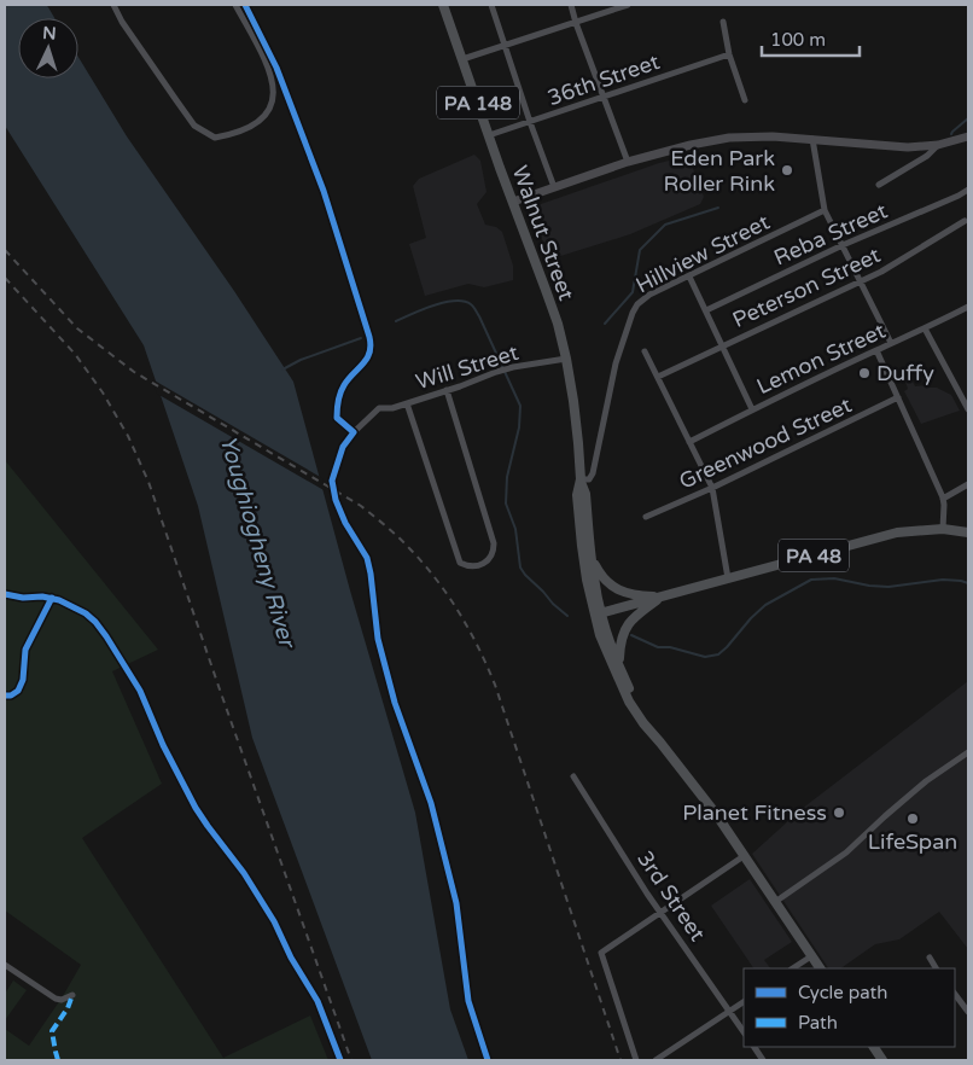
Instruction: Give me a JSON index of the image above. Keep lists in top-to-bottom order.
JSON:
{
  "streets": {
    "main road": ["PA 148", "Walnut Street", "PA 48"],
    "street": [
      "36th Street",
      "Reba Street",
      "Hillview Street",
      "Peterson Street",
      "Lemon Street",
      "Will Street",
      "Greenwood Street",
      "3rd Street"
    ]
  },
  "crossings": [
    ["36th Street", "Walnut Street"],
    ["Walnut Street", "Hillview Street"],
    ["Walnut Street", "Will Street"],
    ["Walnut Street", "PA 48"]
  ],
  "water": ["Youghiogheny River"],
  "places": [
    "Eden Park Roller Rink",
    "Duffy",
    "Planet Fitness",
    "LifeSpan"
  ],
  "legend": ["Cycle path", "Path"],
  "scale_bar": "100 m",
  "north": "top"
}
